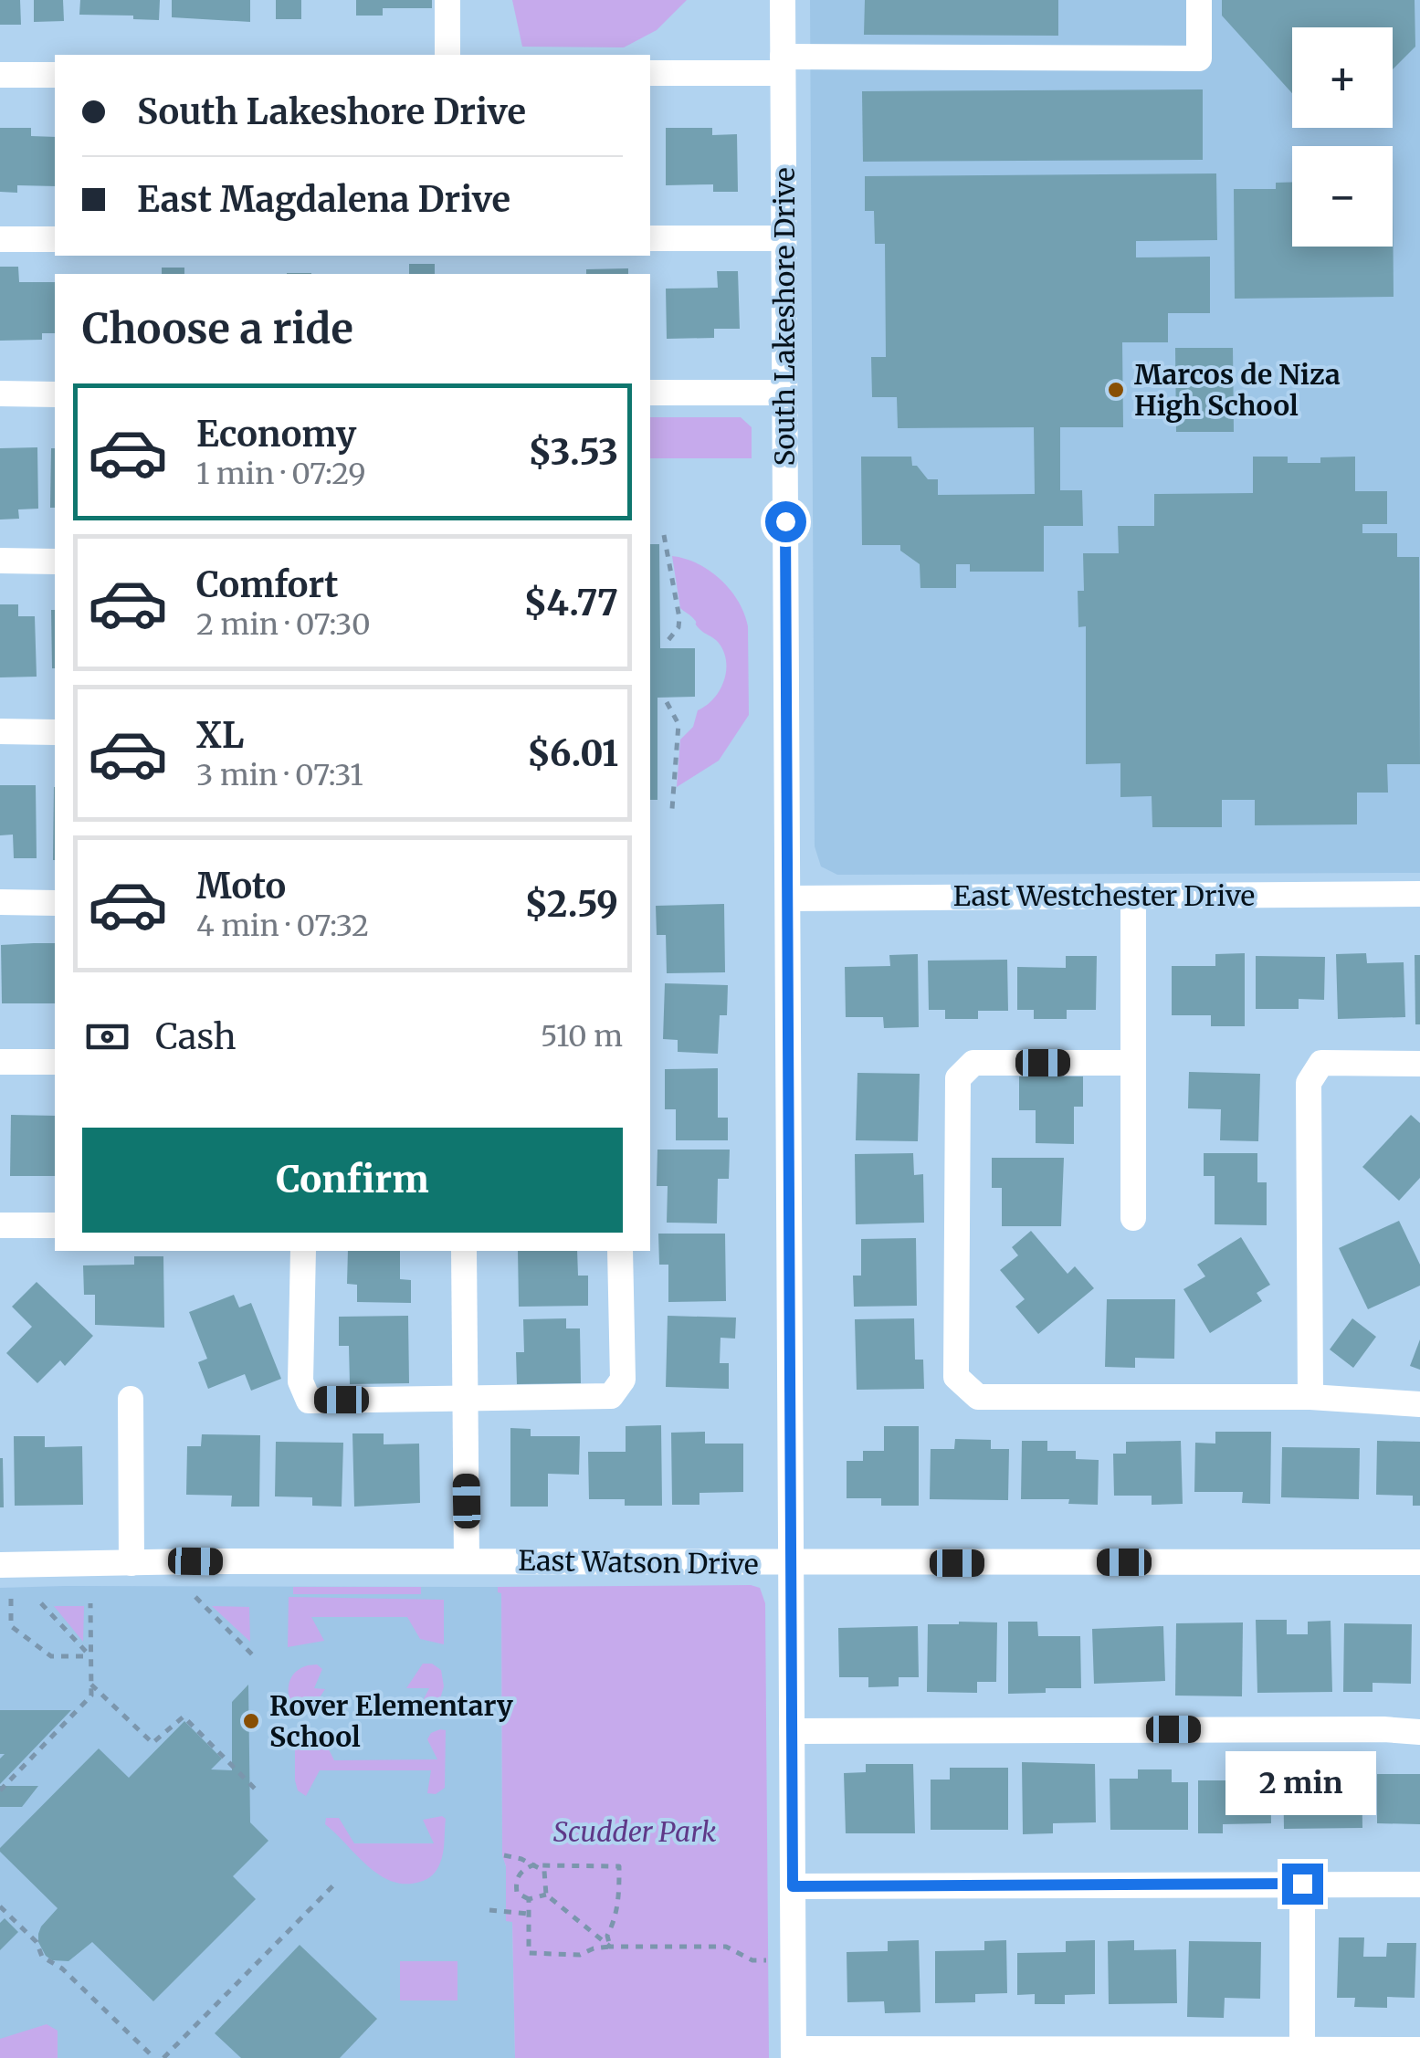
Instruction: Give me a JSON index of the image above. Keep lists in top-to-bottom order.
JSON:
{
  "streets": {
    "street": ["South Lakeshore Drive", "East Westchester Drive", "East Watson Drive"]
  },
  "crossings": [
    ["South Lakeshore Drive", "East Westchester Drive"],
    ["South Lakeshore Drive", "East Watson Drive"]
  ],
  "parks": ["Scudder Park"],
  "places": ["Marcos de Niza High School", "Rover Elementary School"],
  "page": {
    "map_buttons": ["+", "−"],
    "banner": ["South Lakeshore Drive", "East Magdalena Drive"],
    "heading": "Choose a ride",
    "list": [
      {
        "name": "Economy",
        "note": "1 min · 07:29",
        "value": "$3.53"
      },
      {
        "name": "Comfort",
        "note": "2 min · 07:30",
        "value": "$4.77"
      },
      {
        "name": "XL",
        "note": "3 min · 07:31",
        "value": "$6.01"
      },
      {
        "name": "Moto",
        "note": "4 min · 07:32",
        "value": "$2.59"
      }
    ],
    "pay": ["Cash", "510 m"],
    "buttons": "Confirm",
    "bubble": "2 min"
  }
}
